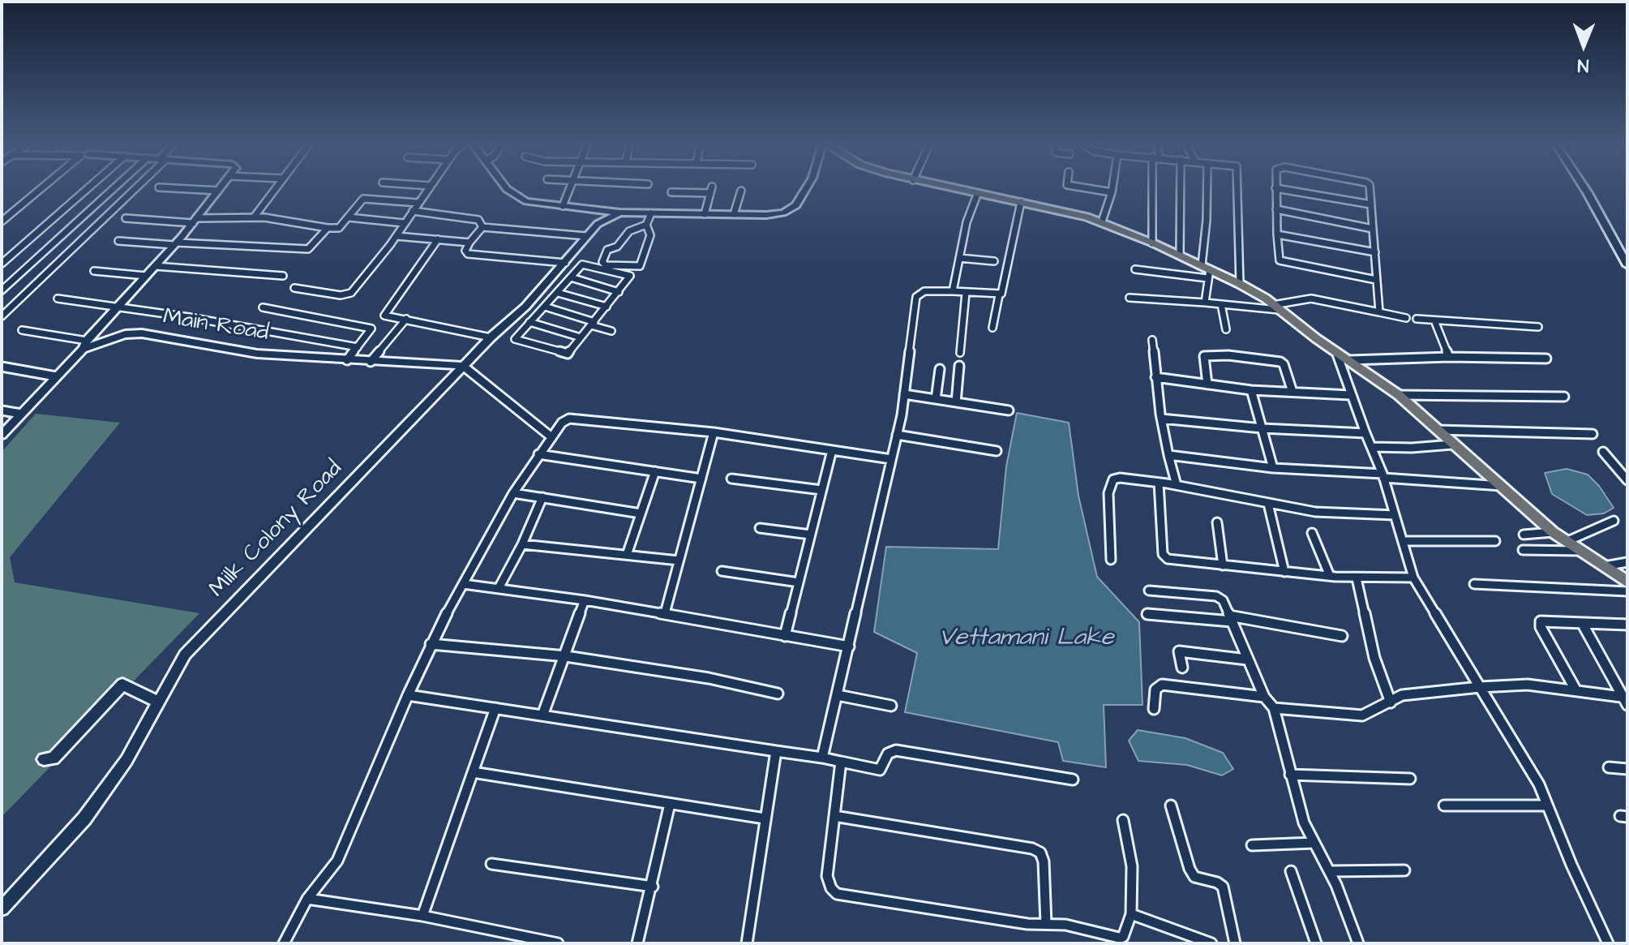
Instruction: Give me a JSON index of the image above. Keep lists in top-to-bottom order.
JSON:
{
  "streets": {
    "street": ["Main Road", "Milk Colony Road"]
  },
  "crossings": [
    ["Main Road", "Milk Colony Road"]
  ],
  "water": ["Vettamani Lake"],
  "north": "bottom"
}
